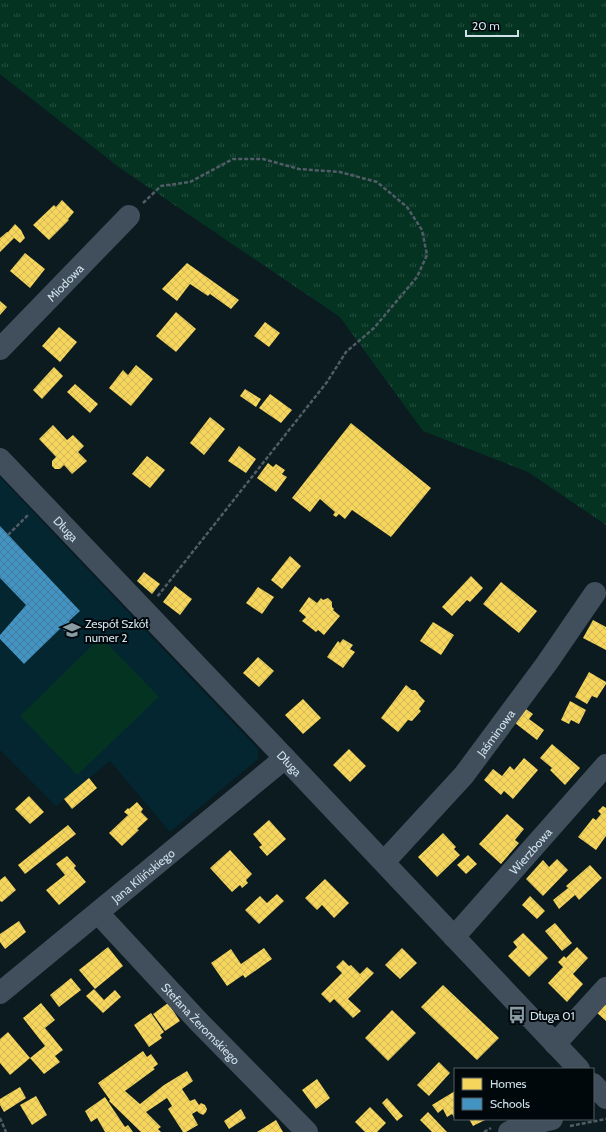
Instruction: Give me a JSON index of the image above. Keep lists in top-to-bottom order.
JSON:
{
  "streets": {
    "street": [
      "Miodowa",
      "Długa",
      "Jaśminowa",
      "Wierzbowa",
      "Jana Kilińskiego",
      "Stefana Żeromskiego"
    ]
  },
  "crossings": [
    ["Długa", "Jaśminowa"],
    ["Długa", "Wierzbowa"],
    ["Długa", "Jana Kilińskiego"],
    ["Jana Kilińskiego", "Stefana Żeromskiego"]
  ],
  "places": {
    "school or university": ["Zespół Szkół numer 2"],
    "bus stop": ["Długa 01"]
  },
  "legend": ["Homes", "Schools"],
  "scale_bar": "20 m"
}
